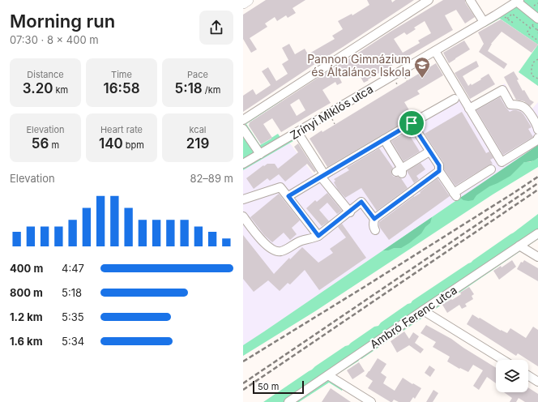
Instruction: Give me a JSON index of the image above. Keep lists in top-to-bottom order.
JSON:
{
  "streets": {
    "street": ["Zrínyi Miklós utca", "Ambró Ferenc utca"]
  },
  "places": {
    "school or university": ["Pannon Gimnázium és Általános Iskola"]
  },
  "scale_bar": "50 m",
  "page": {
    "heading": ["Morning run", "07:30 · 8 × 400 m"],
    "stats": [
      ["Distance", "3.20 km"],
      ["Time", "16:58"],
      ["Pace", "5:18 /km"],
      ["Elevation", "56 m"],
      ["Heart rate", "140 bpm"],
      ["kcal", "219"]
    ],
    "chart": ["Elevation", "82–89 m"],
    "list": [
      {
        "name": "400 m",
        "note": "4:47"
      },
      {
        "name": "800 m",
        "note": "5:18"
      },
      {
        "name": "1.2 km",
        "note": "5:35"
      },
      {
        "name": "1.6 km",
        "note": "5:34"
      }
    ],
    "scale": "50 m"
  }
}
